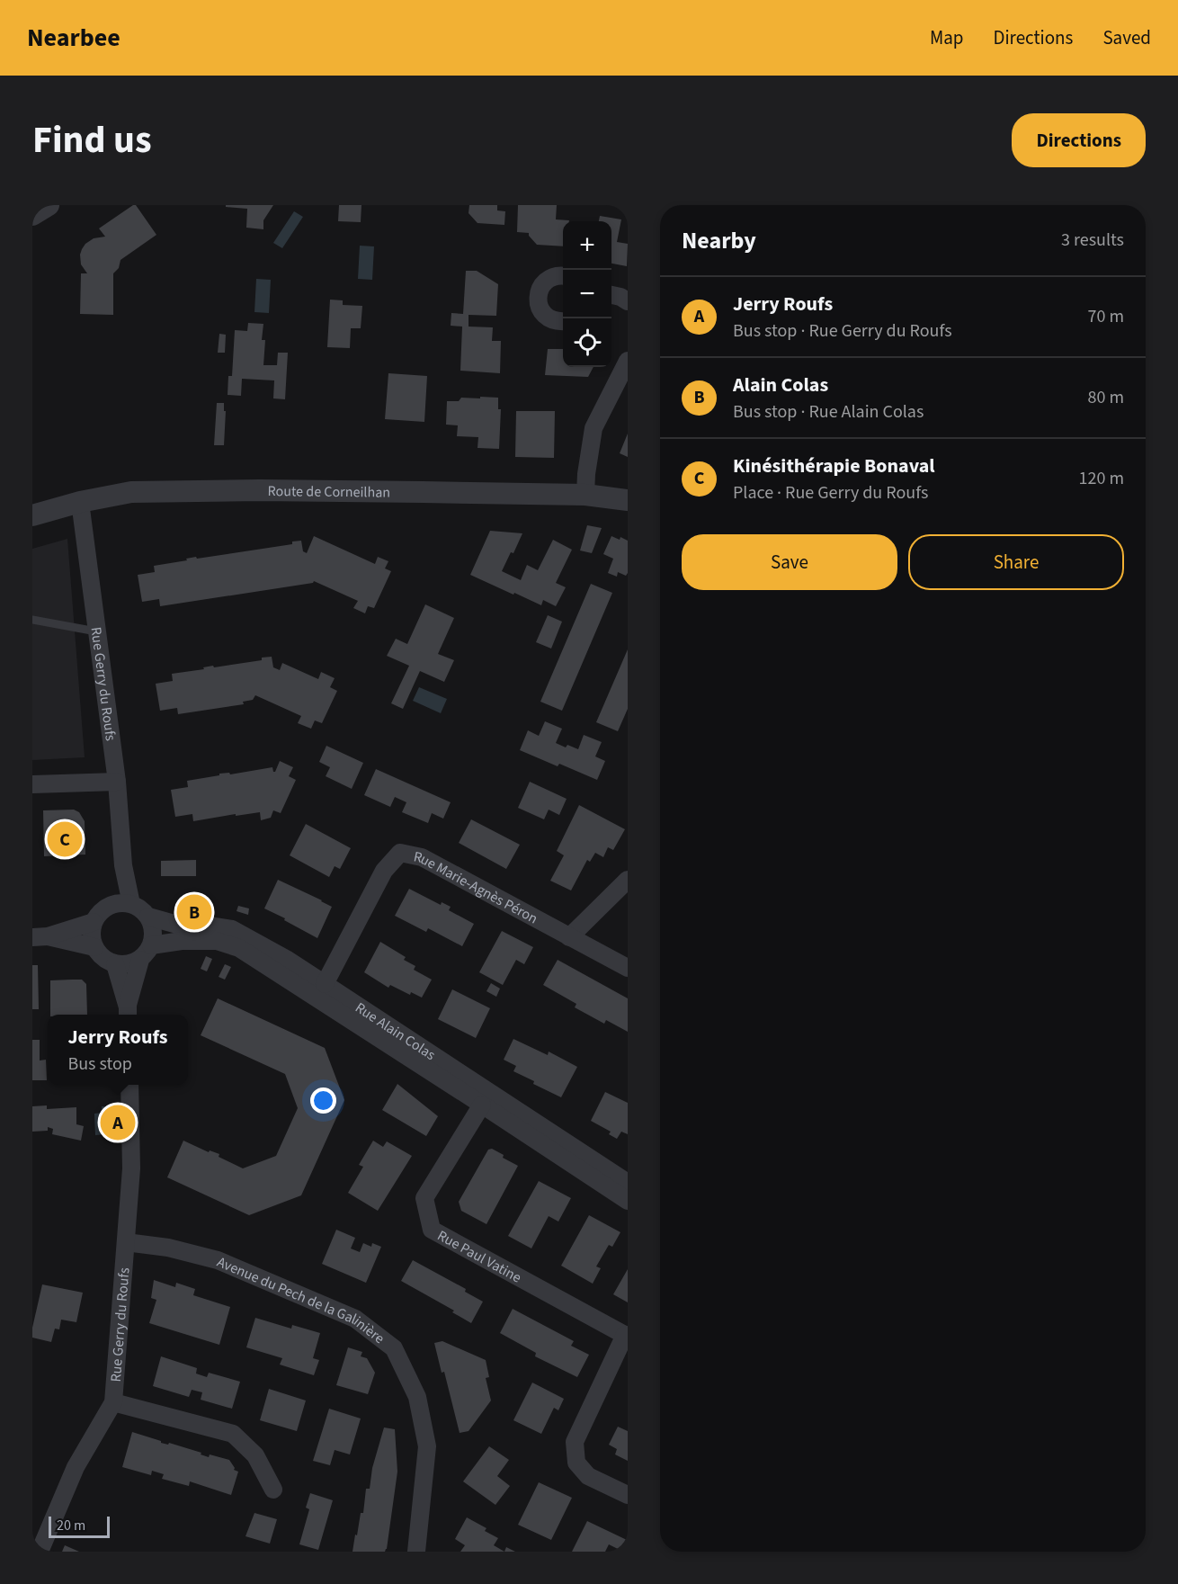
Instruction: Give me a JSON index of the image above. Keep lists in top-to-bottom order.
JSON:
{
  "streets": {
    "street": [
      "Route de Corneilhan",
      "Rue Gerry du Roufs",
      "Rue Marie-Agnès Péron",
      "Rue Alain Colas",
      "Rue Paul Vatine",
      "Avenue du Pech de la Galinière"
    ]
  },
  "crossings": [
    ["Route de Corneilhan", "Rue Gerry du Roufs"],
    ["Rue Gerry du Roufs", "Rue Alain Colas"],
    ["Rue Gerry du Roufs", "Avenue du Pech de la Galinière"],
    ["Rue Marie-Agnès Péron", "Rue Alain Colas"],
    ["Rue Alain Colas", "Rue Paul Vatine"]
  ],
  "scale_bar": "20 m",
  "page": {
    "header": "Nearbee",
    "nav": ["Map", "Directions", "Saved"],
    "title": "Find us",
    "buttons": [
      "Directions",
      ["Save", "Share"]
    ],
    "heading": ["Nearby", "3 results"],
    "map_buttons": ["+", "−"],
    "list": [
      {
        "mark": "A",
        "name": "Jerry Roufs",
        "note": "Bus stop · Rue Gerry du Roufs",
        "value": "70 m"
      },
      {
        "mark": "B",
        "name": "Alain Colas",
        "note": "Bus stop · Rue Alain Colas",
        "value": "80 m"
      },
      {
        "mark": "C",
        "name": "Kinésithérapie Bonaval",
        "note": "Place · Rue Gerry du Roufs",
        "value": "120 m"
      }
    ],
    "pins": ["C", "B", "A"],
    "popup": ["Jerry Roufs", "Bus stop"],
    "scale": "20 m"
  }
}
